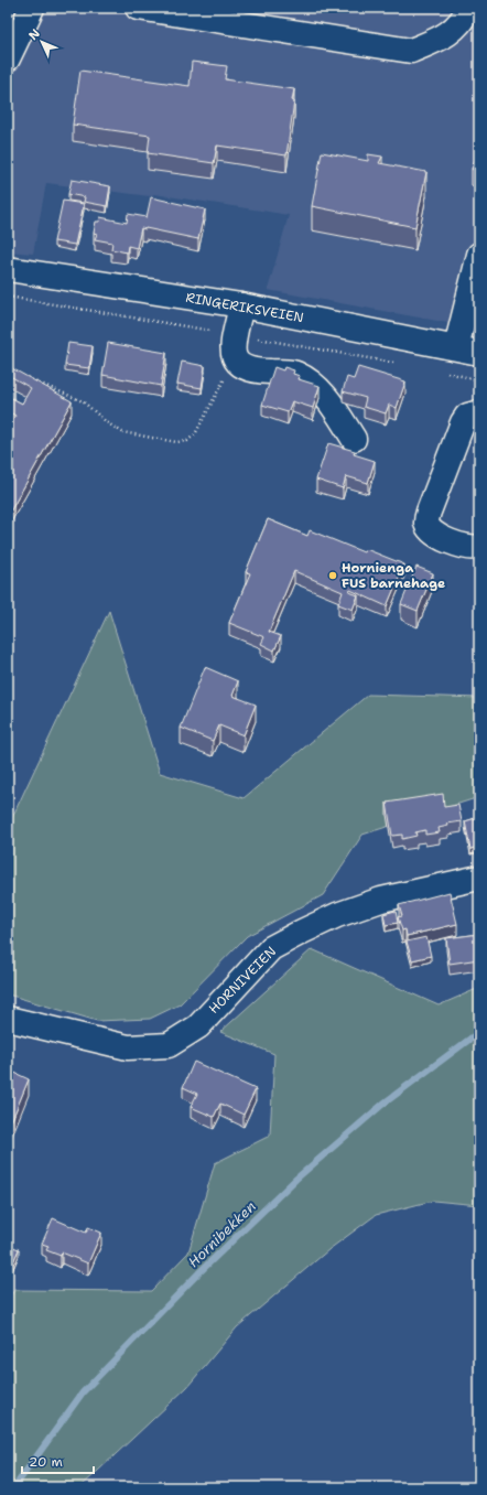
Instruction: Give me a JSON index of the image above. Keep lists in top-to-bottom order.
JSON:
{
  "streets": {
    "street": ["RINGERIKSVEIEN", "HORNIVEIEN"]
  },
  "water": ["Hornibekken"],
  "places": ["Hornienga FUS barnehage"],
  "scale_bar": "20 m",
  "north": "top left"
}
